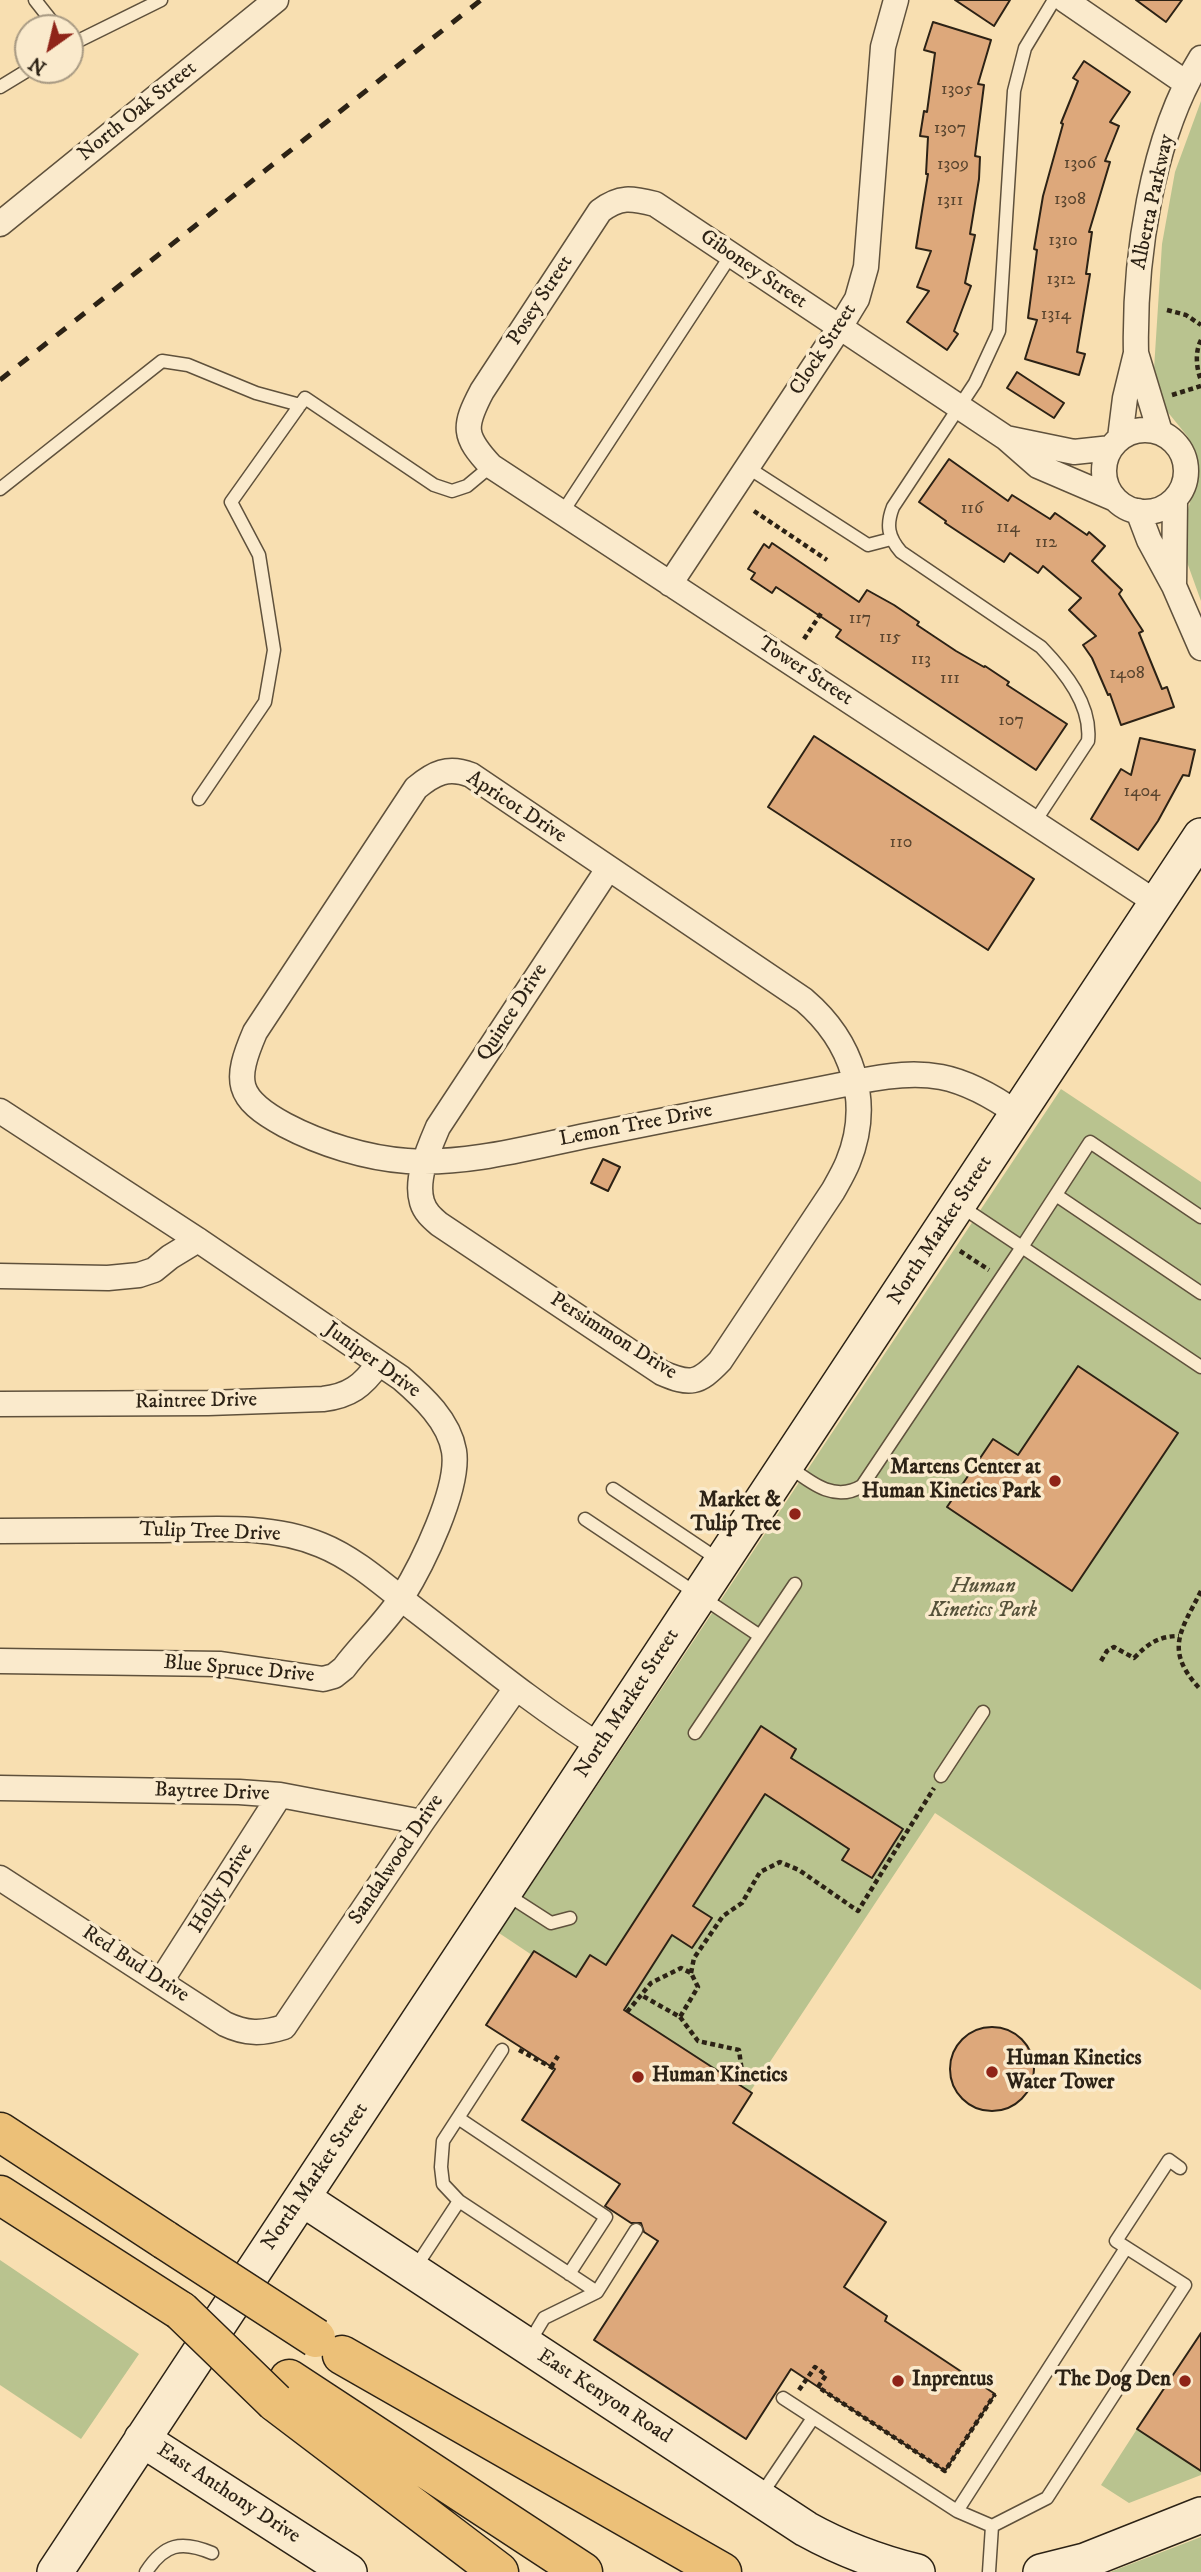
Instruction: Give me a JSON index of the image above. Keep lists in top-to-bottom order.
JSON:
{
  "streets": {
    "main road": ["North Market Street", "East Kenyon Road", "East Anthony Drive"],
    "street": [
      "North Oak Street",
      "Alberta Parkway",
      "Giboney Street",
      "Posey Street",
      "Clock Street",
      "Tower Street",
      "Apricot Drive",
      "Quince Drive",
      "Lemon Tree Drive",
      "Persimmon Drive",
      "Juniper Drive",
      "Raintree Drive",
      "Tulip Tree Drive",
      "Blue Spruce Drive",
      "Baytree Drive",
      "Sandalwood Drive",
      "Holly Drive",
      "Red Bud Drive"
    ]
  },
  "crossings": [
    ["Alberta Parkway", "Giboney Street"],
    ["Giboney Street", "Posey Street"],
    ["Giboney Street", "Clock Street"],
    ["Posey Street", "Tower Street"],
    ["Clock Street", "Tower Street"],
    ["Tower Street", "North Market Street"],
    ["Apricot Drive", "Quince Drive"],
    ["Apricot Drive", "Lemon Tree Drive"],
    ["Apricot Drive", "Persimmon Drive"],
    ["Quince Drive", "Lemon Tree Drive"],
    ["Quince Drive", "Persimmon Drive"],
    ["Lemon Tree Drive", "North Market Street"],
    ["Lemon Tree Drive", "Persimmon Drive"],
    ["North Market Street", "East Kenyon Road"],
    ["North Market Street", "East Anthony Drive"],
    ["Juniper Drive", "Raintree Drive"],
    ["Juniper Drive", "Tulip Tree Drive"],
    ["Juniper Drive", "Blue Spruce Drive"],
    ["Tulip Tree Drive", "Blue Spruce Drive"],
    ["Baytree Drive", "Sandalwood Drive"],
    ["Baytree Drive", "Holly Drive"],
    ["Sandalwood Drive", "Red Bud Drive"],
    ["Holly Drive", "Red Bud Drive"]
  ],
  "parks": ["Human Kinetics Park"],
  "places": [
    "Martens Center at Human Kinetics Park",
    "Market & Tulip Tree",
    "Human Kinetics Water Tower",
    "Human Kinetics",
    "Inprentus",
    "The Dog Den"
  ],
  "house_numbers": [
    "1305",
    "1307",
    "1306",
    "1309",
    "1308",
    "1311",
    "1310",
    "1312",
    "1314",
    "116",
    "114",
    "112",
    "117",
    "115",
    "113",
    "1408",
    "111",
    "107",
    "1404",
    "110"
  ],
  "north": "bottom left"
}
